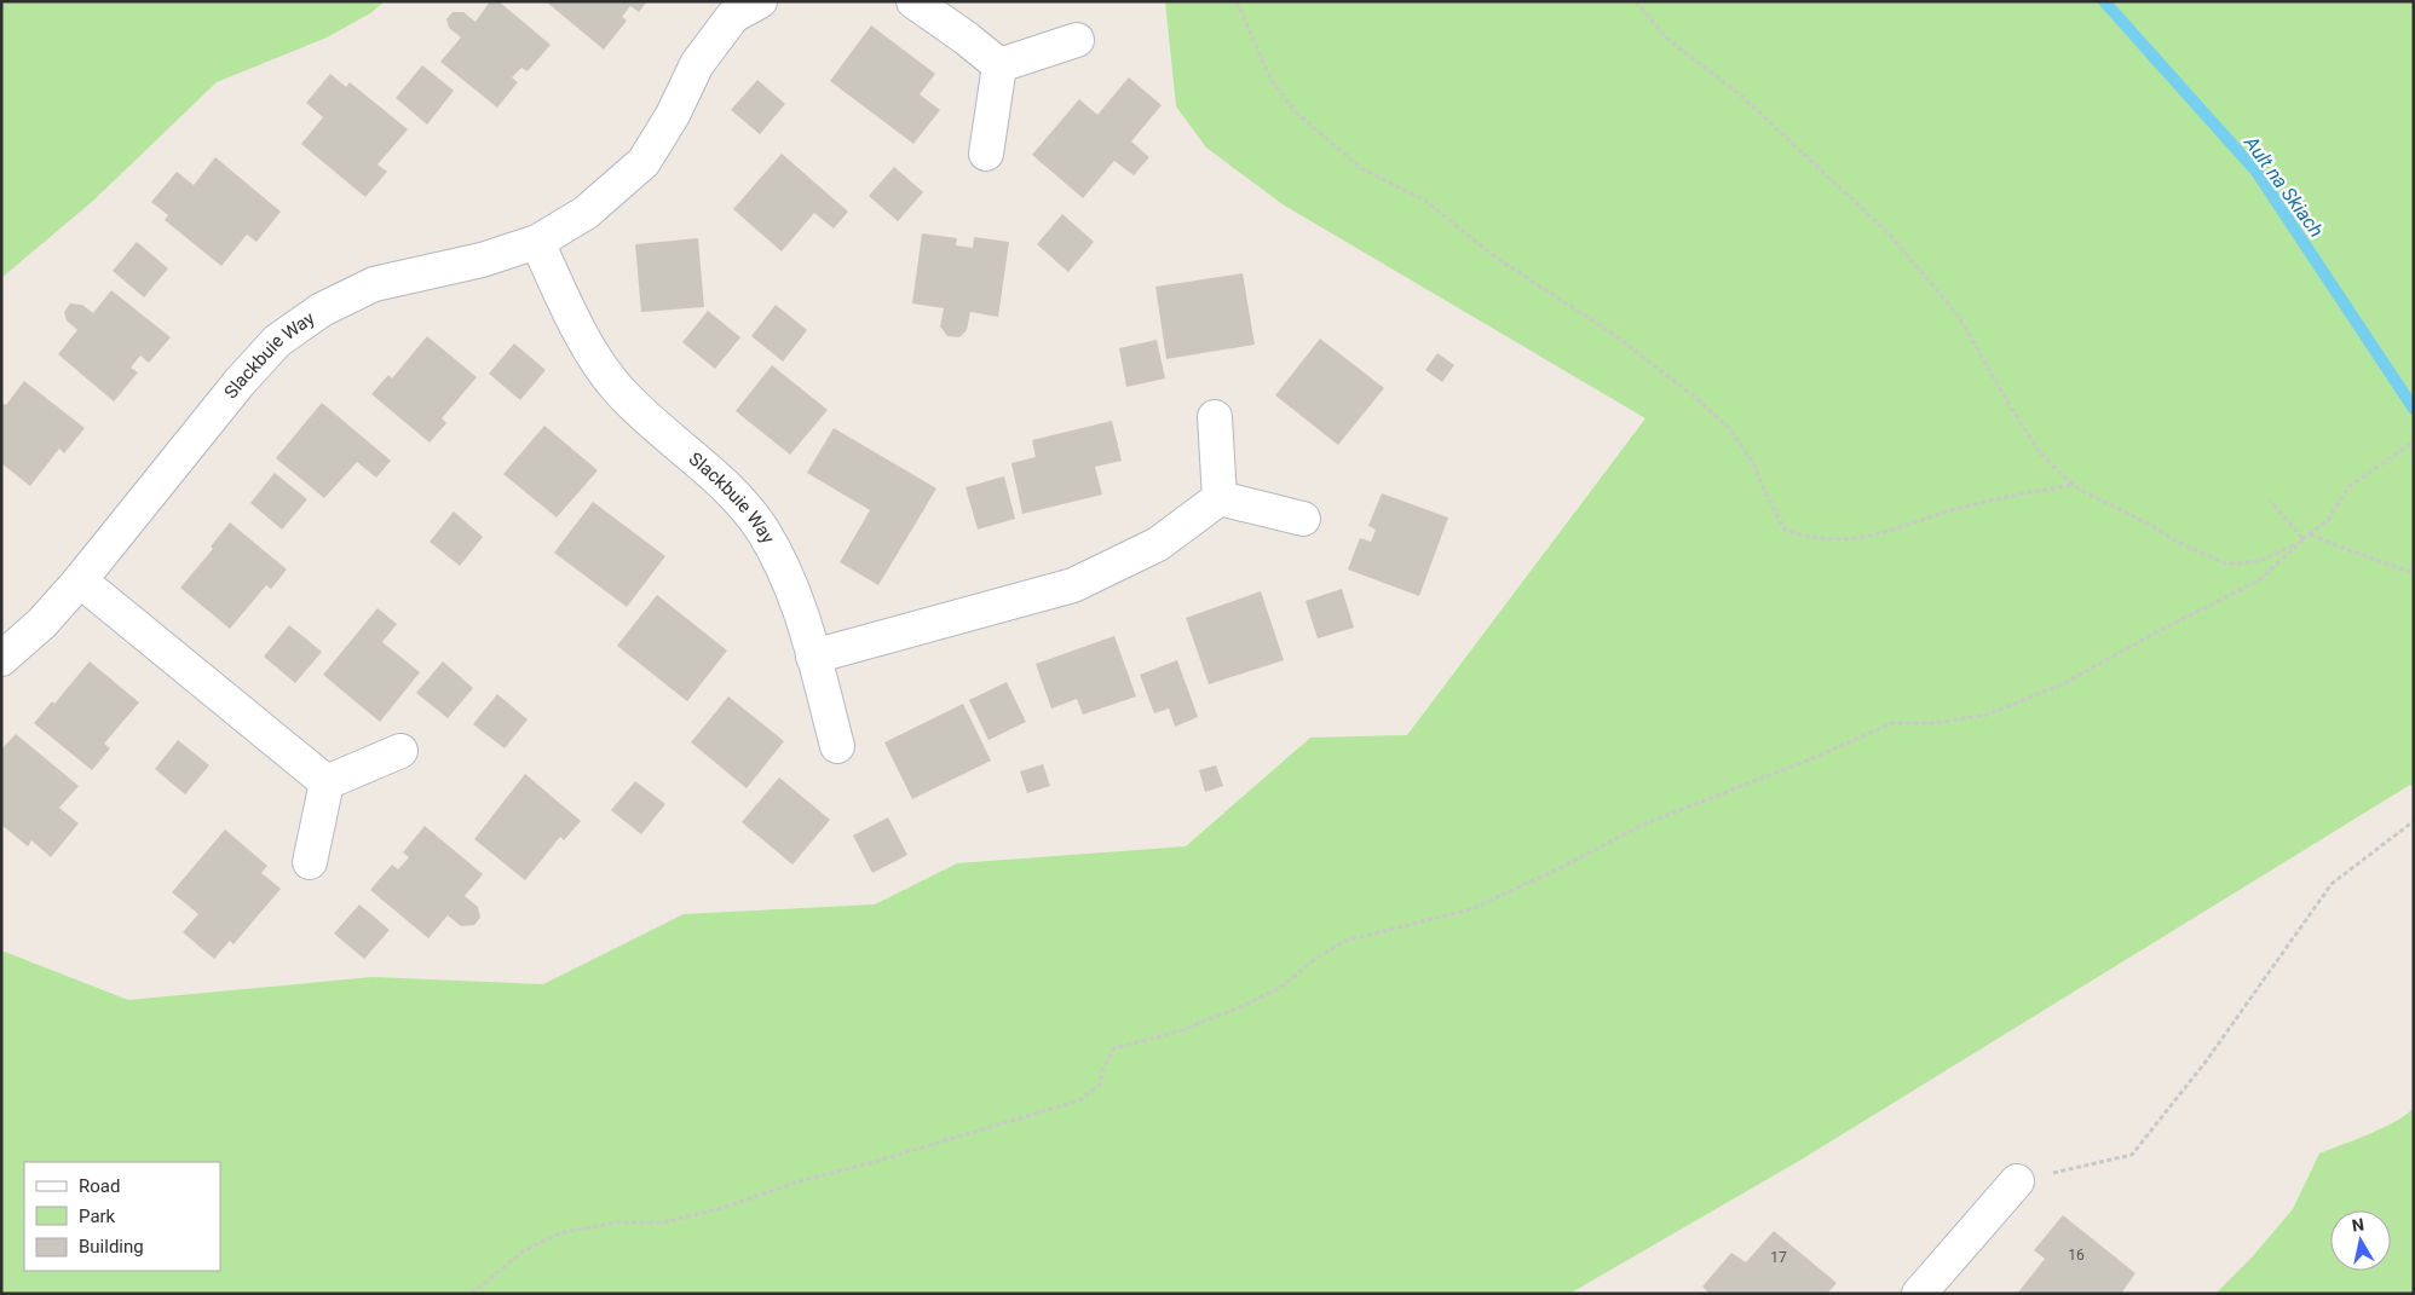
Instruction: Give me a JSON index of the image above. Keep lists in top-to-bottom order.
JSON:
{
  "streets": {
    "street": ["Slackbuie Way"]
  },
  "water": ["Ault na Skiach"],
  "house_numbers": ["16", "17"],
  "legend": ["Road", "Park", "Building"],
  "north": "top"
}
